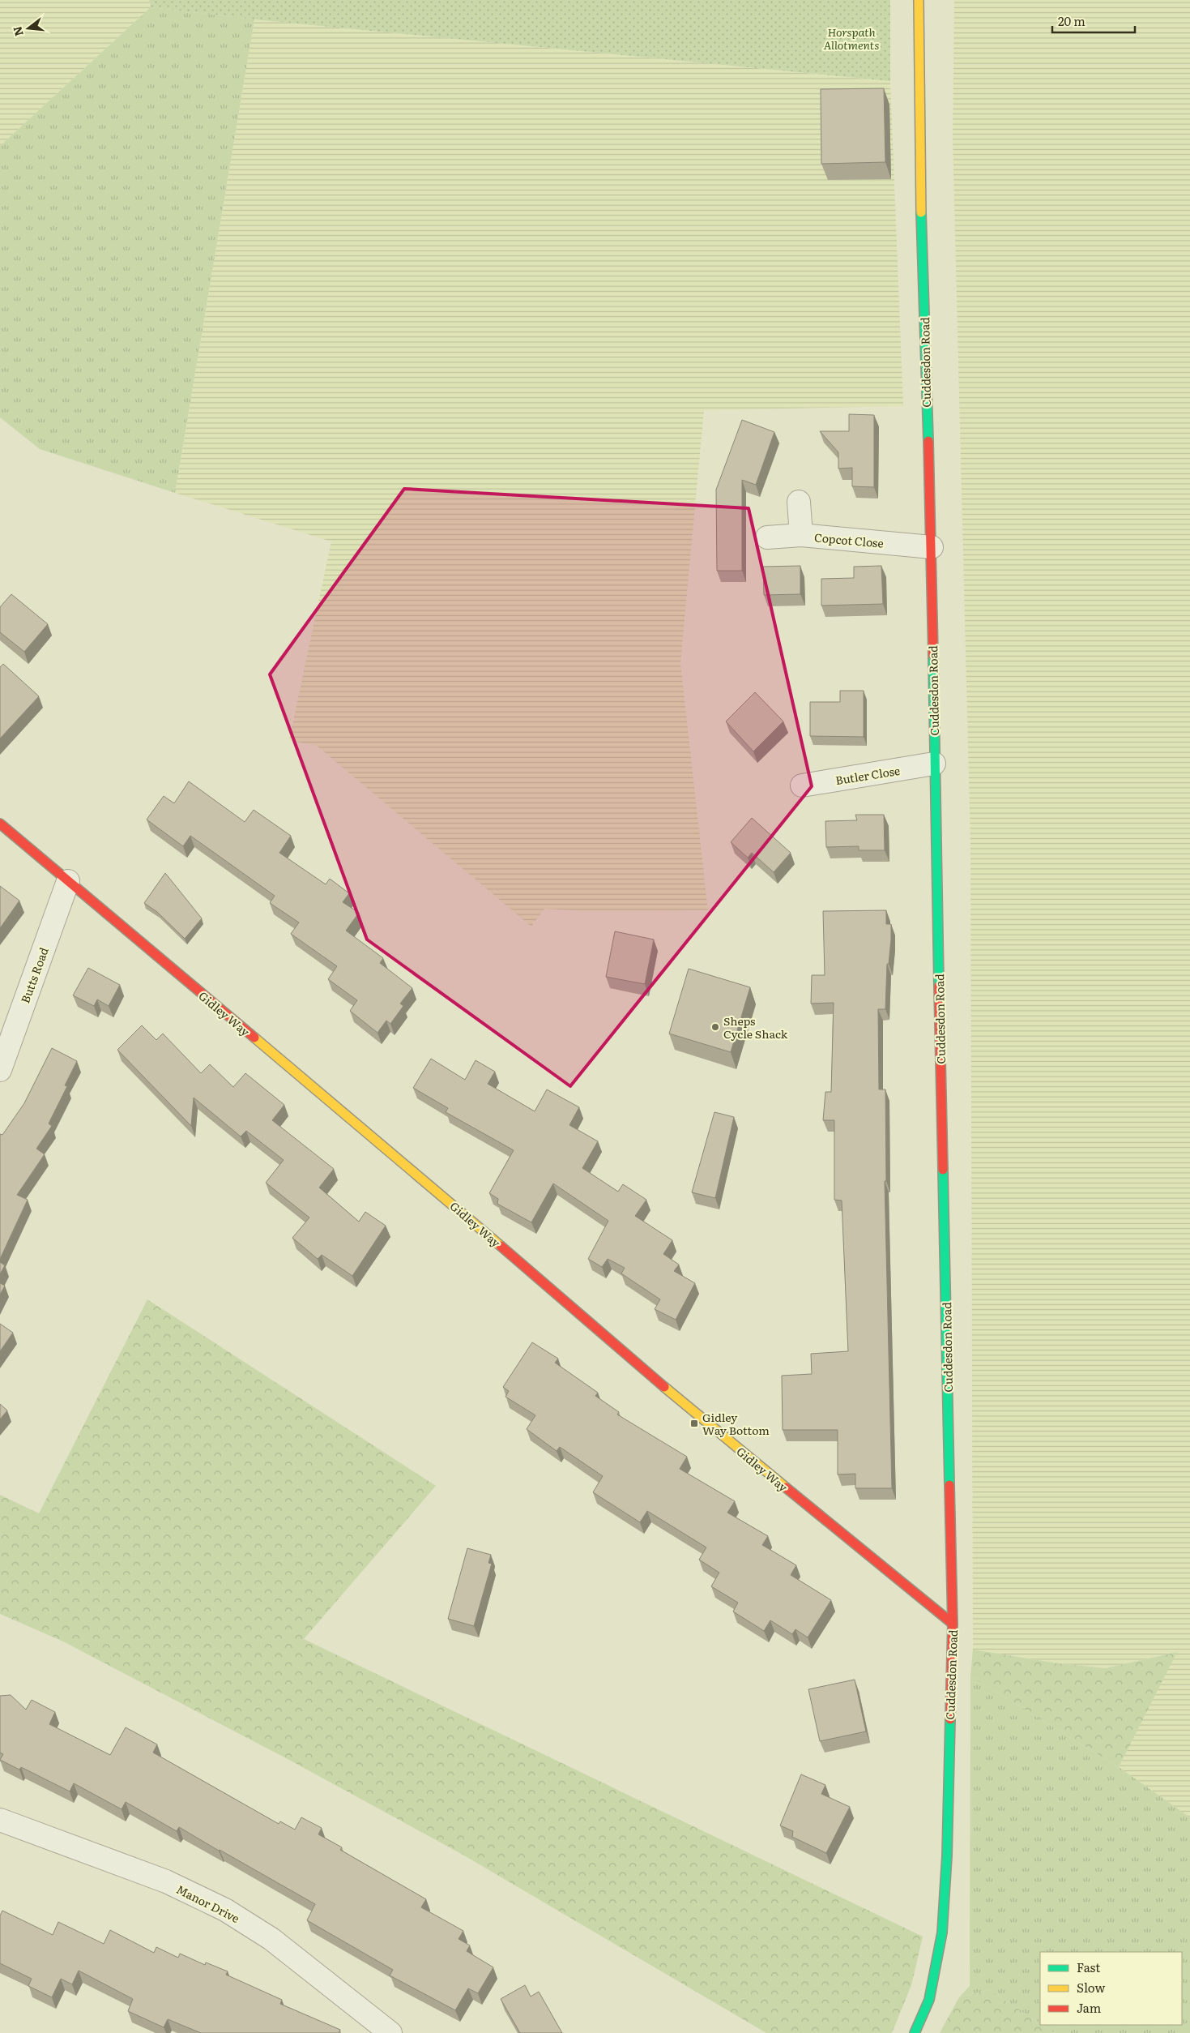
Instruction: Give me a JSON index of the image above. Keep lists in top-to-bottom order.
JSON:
{
  "streets": {
    "street": [
      "Cuddesdon Road",
      "Copcot Close",
      "Butler Close",
      "Butts Road",
      "Gidley Way",
      "Manor Drive"
    ]
  },
  "crossings": [
    ["Cuddesdon Road", "Copcot Close"],
    ["Cuddesdon Road", "Butler Close"],
    ["Cuddesdon Road", "Gidley Way"],
    ["Butts Road", "Gidley Way"]
  ],
  "parks": ["Horspath Allotments"],
  "places": {
    "other": ["Sheps Cycle Shack"],
    "transit": ["Gidley Way Bottom"]
  },
  "legend": ["Fast", "Slow", "Jam"],
  "scale_bar": "20 m",
  "north": "left"
}
